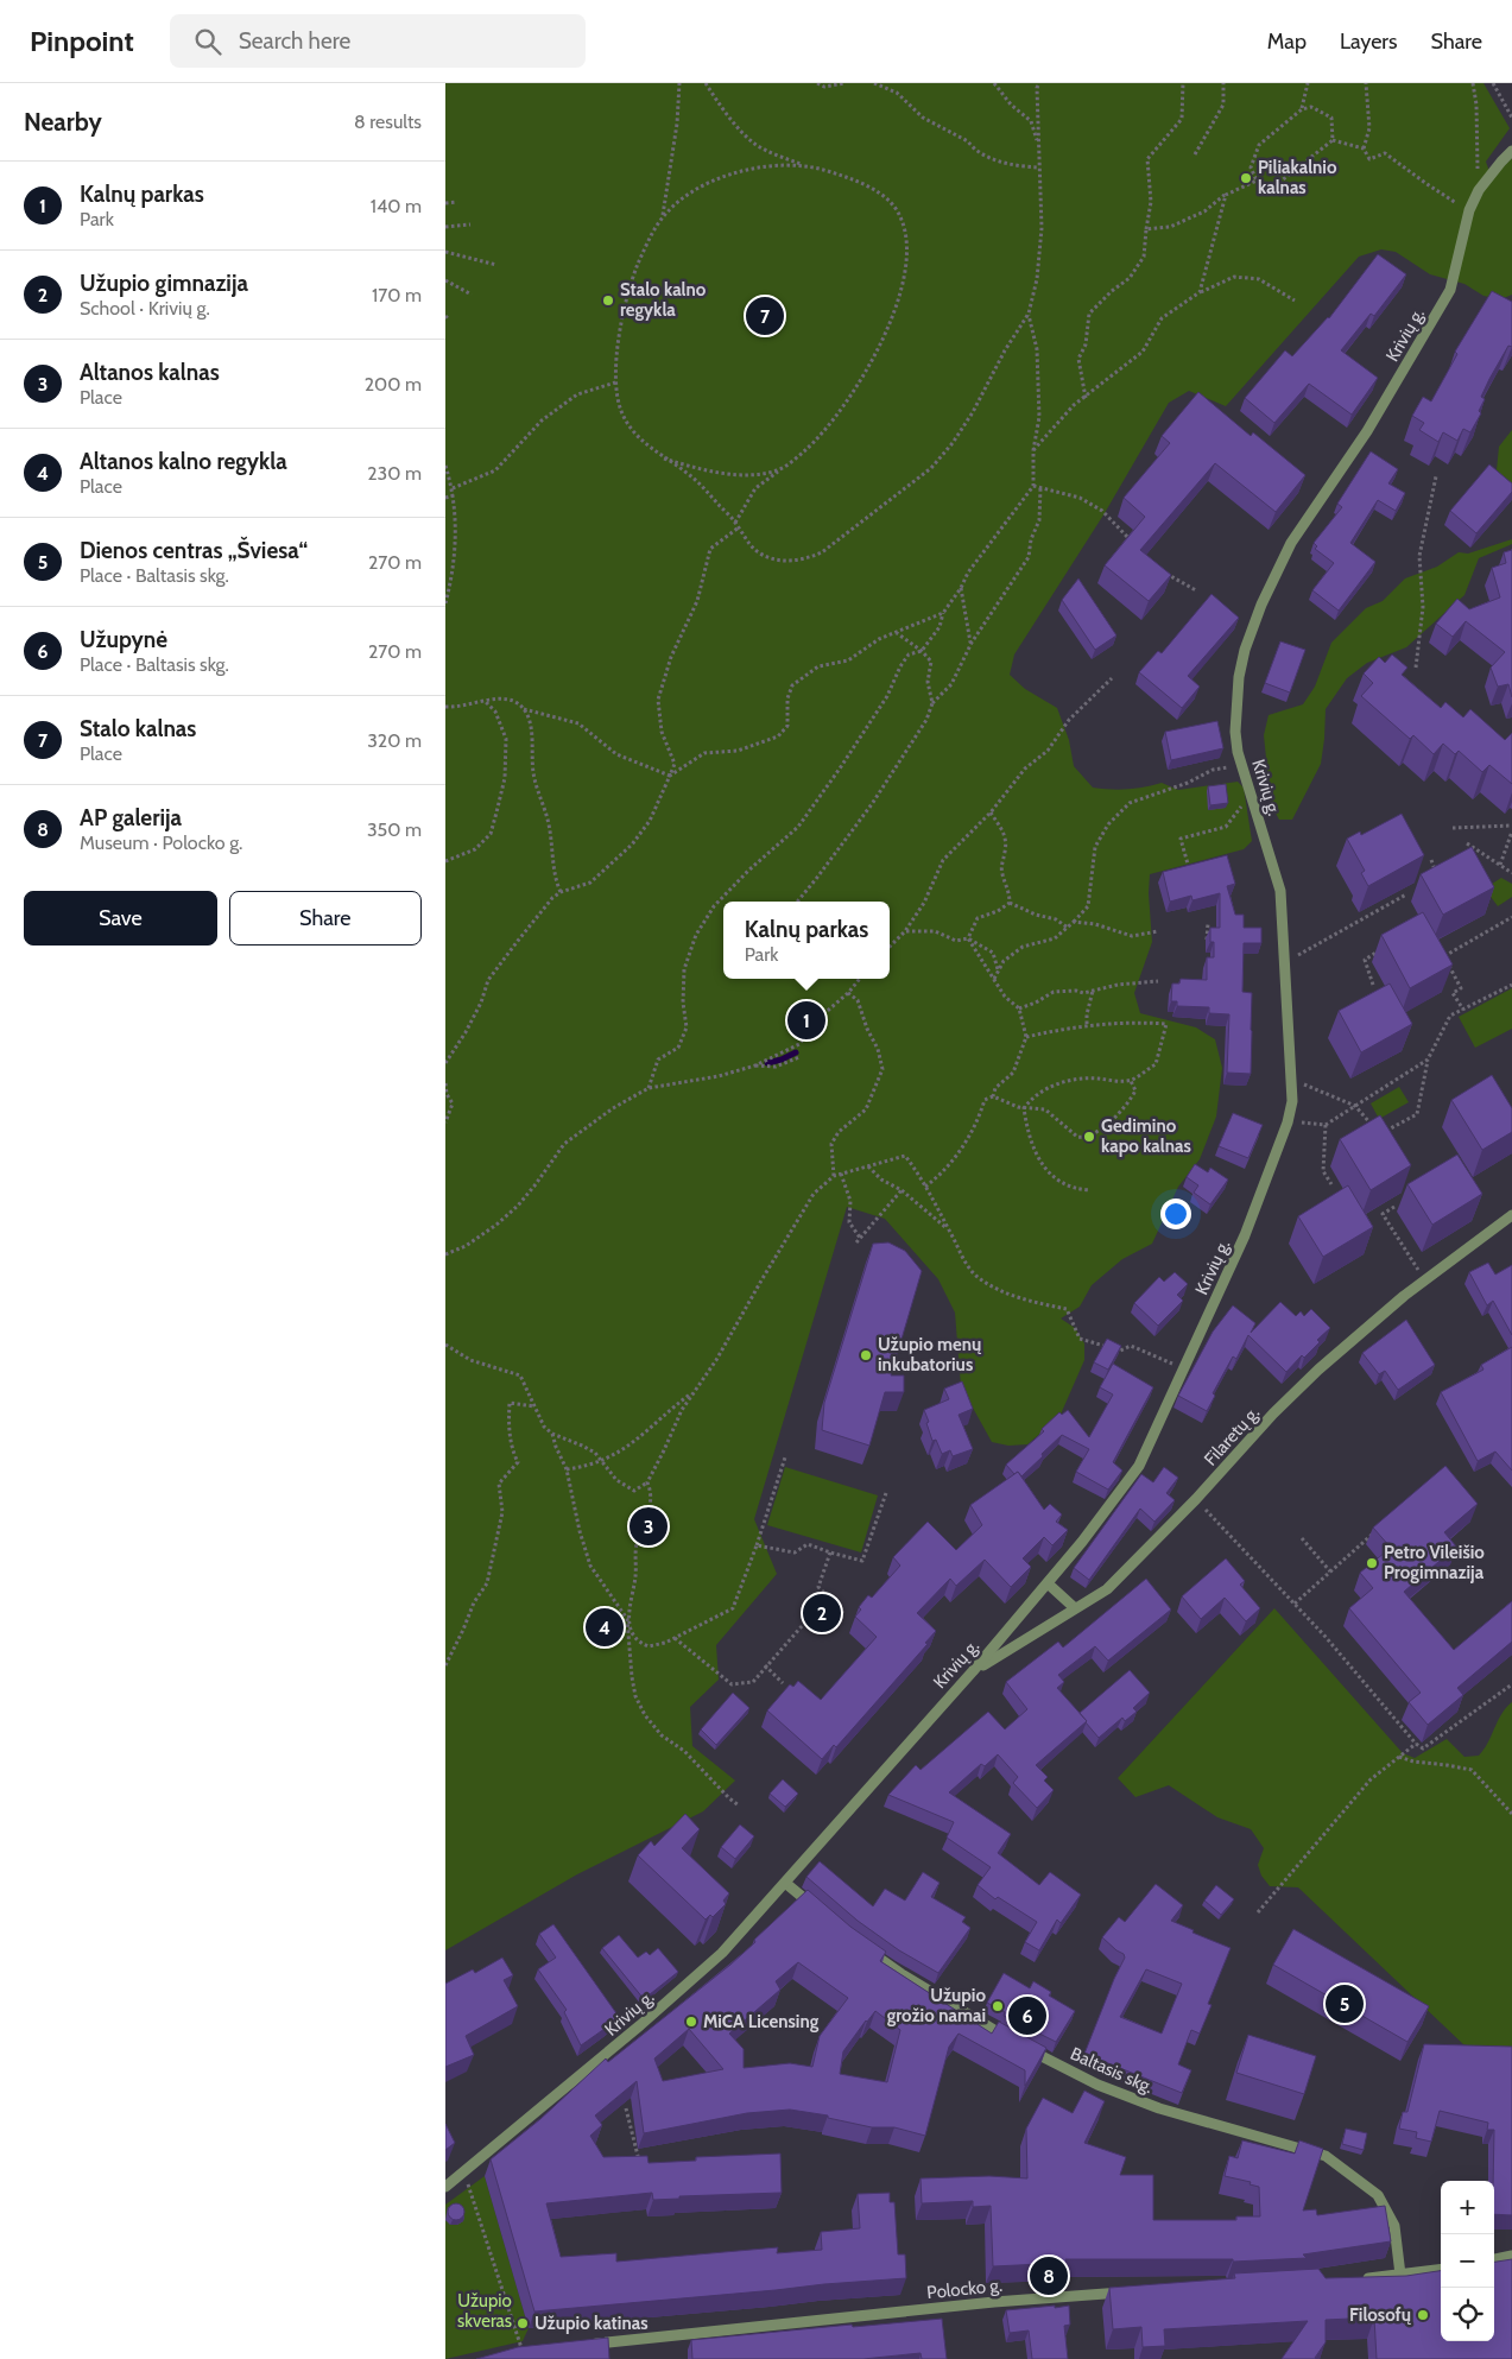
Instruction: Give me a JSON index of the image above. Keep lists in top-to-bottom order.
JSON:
{
  "streets": {
    "street": [
      "Krivių g.",
      "Filaretų g.",
      "Baltasis skg.",
      "Polocko g."
    ]
  },
  "crossings": [
    ["Krivių g.", "Filaretų g."]
  ],
  "parks": ["Užupio skveras"],
  "places": [
    "Piliakalnio kalnas",
    "Stalo kalno regykla",
    "Gedimino kapo kalnas",
    "Užupio menų inkubatorius",
    "Petro Vileišio Progimnazija",
    "Užupio grožio namai",
    "MiCA Licensing",
    "Filosofų",
    "Užupio katinas"
  ],
  "page": {
    "header": "Pinpoint",
    "search": "Search here",
    "nav": ["Map", "Layers", "Share"],
    "heading": ["Nearby", "8 results"],
    "list": [
      {
        "mark": "1",
        "name": "Kalnų parkas",
        "note": "Park",
        "value": "140 m"
      },
      {
        "mark": "2",
        "name": "Užupio gimnazija",
        "note": "School · Krivių g.",
        "value": "170 m"
      },
      {
        "mark": "3",
        "name": "Altanos kalnas",
        "note": "Place",
        "value": "200 m"
      },
      {
        "mark": "4",
        "name": "Altanos kalno regykla",
        "note": "Place",
        "value": "230 m"
      },
      {
        "mark": "5",
        "name": "Dienos centras „Šviesa“",
        "note": "Place · Baltasis skg.",
        "value": "270 m"
      },
      {
        "mark": "6",
        "name": "Užupynė",
        "note": "Place · Baltasis skg.",
        "value": "270 m"
      },
      {
        "mark": "7",
        "name": "Stalo kalnas",
        "note": "Place",
        "value": "320 m"
      },
      {
        "mark": "8",
        "name": "AP galerija",
        "note": "Museum · Polocko g.",
        "value": "350 m"
      }
    ],
    "pins": [
      "7",
      "1",
      "3",
      "2",
      "4",
      "5",
      "6",
      "8"
    ],
    "buttons": ["Save", "Share"],
    "popup": ["Kalnų parkas", "Park"],
    "map_buttons": ["+", "−"]
  }
}
